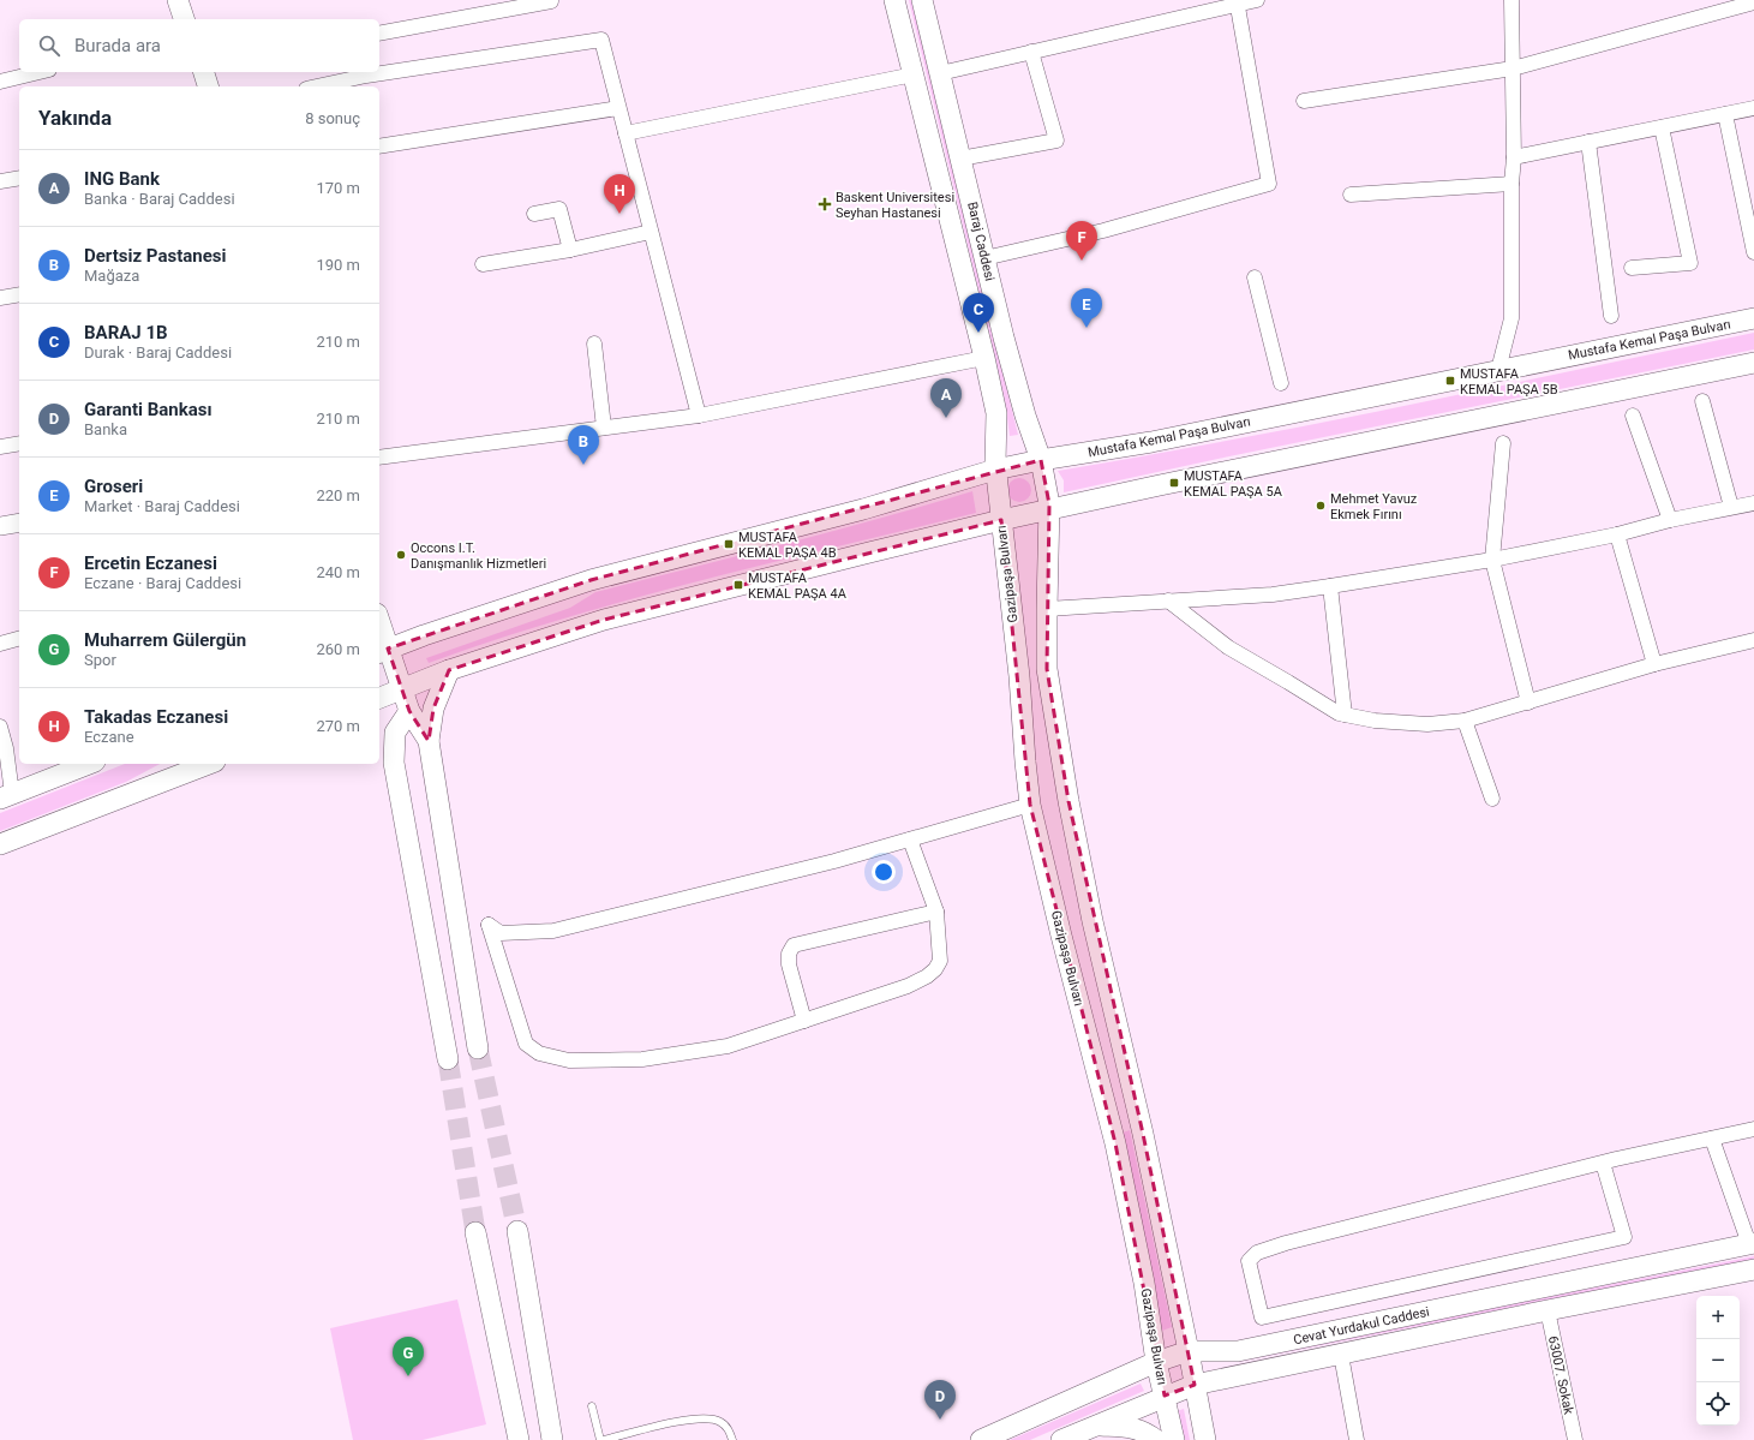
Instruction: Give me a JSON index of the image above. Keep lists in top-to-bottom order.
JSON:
{
  "streets": {
    "main road": [
      "Baraj Caddesi",
      "Mustafa Kemal Paşa Bulvarı",
      "Gazipaşa Bulvarı",
      "Cevat Yurdakul Caddesi"
    ],
    "street": ["63007. Sokak"]
  },
  "crossings": [
    ["Baraj Caddesi", "Mustafa Kemal Paşa Bulvarı"],
    ["Baraj Caddesi", "Gazipaşa Bulvarı"],
    ["Mustafa Kemal Paşa Bulvarı", "Gazipaşa Bulvarı"],
    ["Gazipaşa Bulvarı", "Cevat Yurdakul Caddesi"],
    ["Cevat Yurdakul Caddesi", "63007. Sokak"]
  ],
  "places": {
    "health": ["Baskent Universitesi Seyhan Hastanesi"],
    "transit": [
      "MUSTAFA KEMAL PAŞA 5B",
      "MUSTAFA KEMAL PAŞA 5A",
      "MUSTAFA KEMAL PAŞA 4B",
      "MUSTAFA KEMAL PAŞA 4A"
    ],
    "other": ["Mehmet Yavuz Ekmek Fırını", "Occons I.T. Danışmanlık Hizmetleri"]
  },
  "page": {
    "search": "Burada ara",
    "heading": ["Yakında", "8 sonuç"],
    "list": [
      {
        "mark": "A",
        "name": "ING Bank",
        "note": "Banka · Baraj Caddesi",
        "value": "170 m"
      },
      {
        "mark": "B",
        "name": "Dertsiz Pastanesi",
        "note": "Mağaza",
        "value": "190 m"
      },
      {
        "mark": "C",
        "name": "BARAJ 1B",
        "note": "Durak · Baraj Caddesi",
        "value": "210 m"
      },
      {
        "mark": "D",
        "name": "Garanti Bankası",
        "note": "Banka",
        "value": "210 m"
      },
      {
        "mark": "E",
        "name": "Groseri",
        "note": "Market · Baraj Caddesi",
        "value": "220 m"
      },
      {
        "mark": "F",
        "name": "Ercetin Eczanesi",
        "note": "Eczane · Baraj Caddesi",
        "value": "240 m"
      },
      {
        "mark": "G",
        "name": "Muharrem Gülergün",
        "note": "Spor",
        "value": "260 m"
      },
      {
        "mark": "H",
        "name": "Takadas Eczanesi",
        "note": "Eczane",
        "value": "270 m"
      }
    ],
    "pins": [
      "H",
      "F",
      "E",
      "C",
      "A",
      "B",
      "G",
      "D"
    ],
    "map_buttons": ["+", "−"]
  }
}
